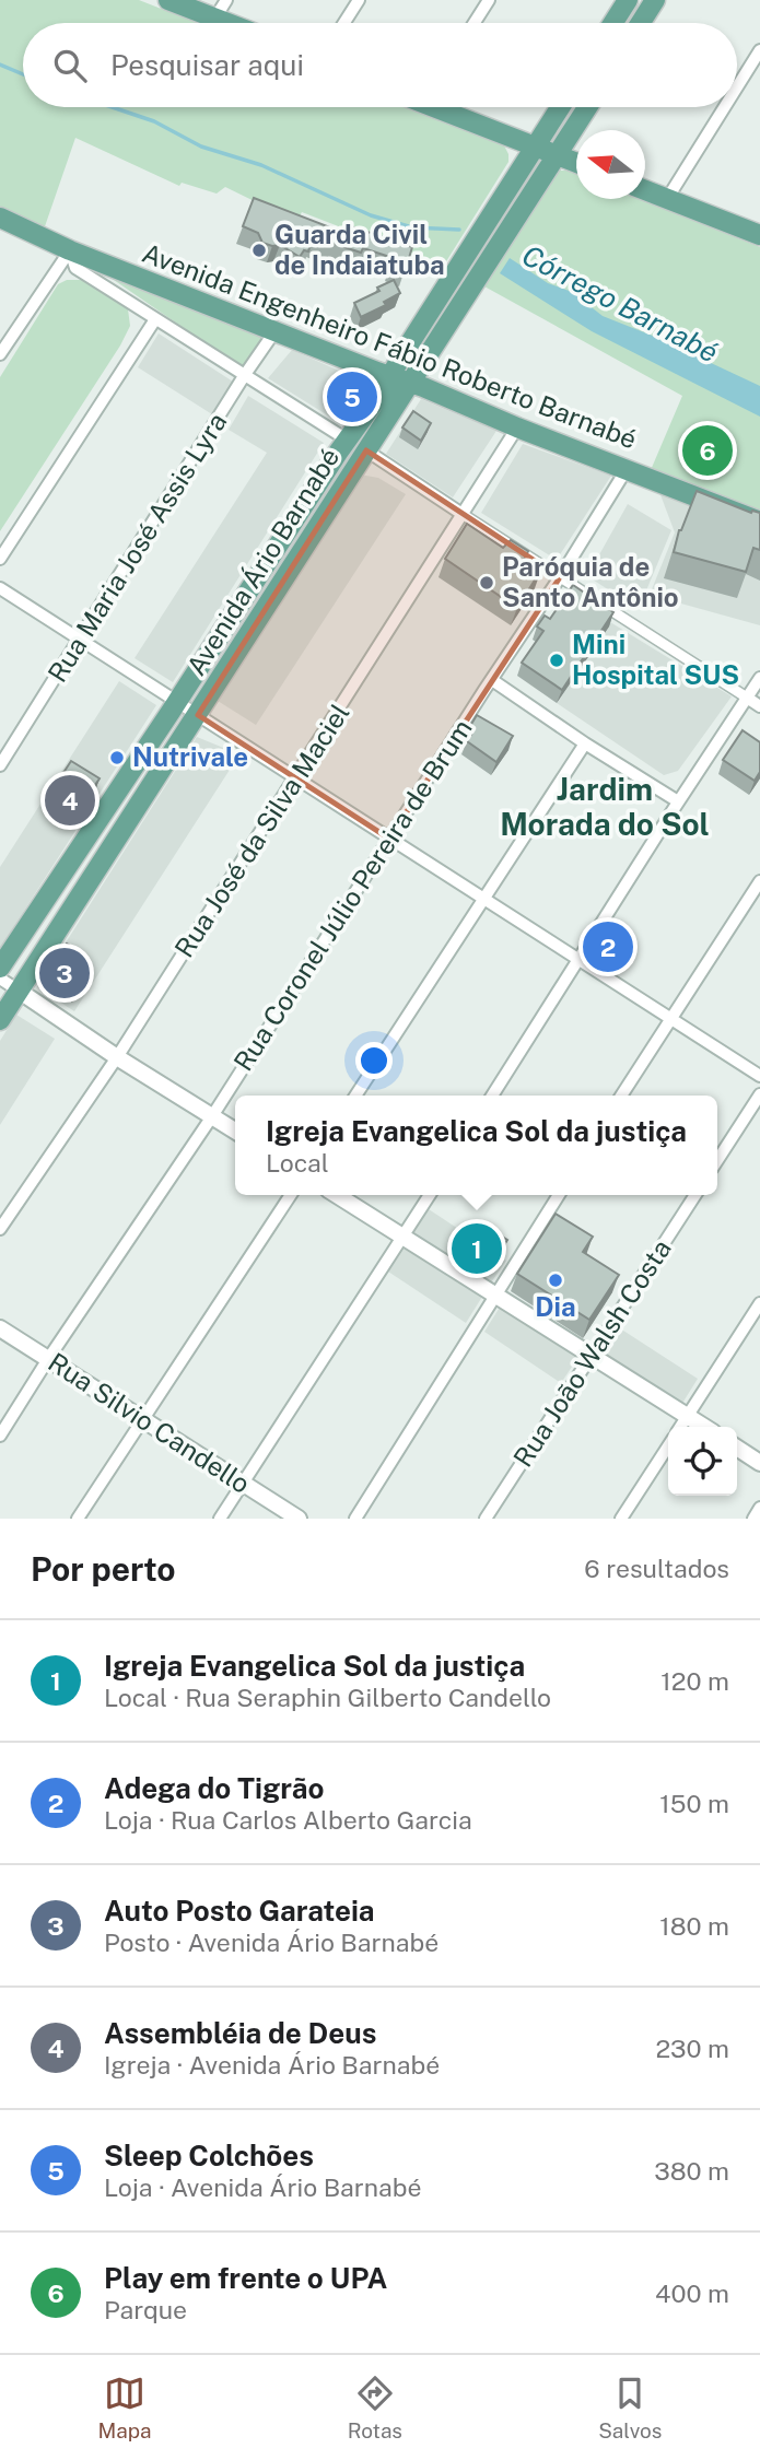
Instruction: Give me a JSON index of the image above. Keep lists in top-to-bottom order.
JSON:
{
  "streets": {
    "main road": ["Avenida Engenheiro Fábio Roberto Barnabé", "Avenida Ário Barnabé"],
    "street": [
      "Rua Maria José Assis Lyra",
      "Rua José da Silva Maciel",
      "Rua Coronel Júlio Pereira de Brum",
      "Rua João Walsh Costa",
      "Rua Silvio Candello"
    ]
  },
  "crossings": [
    ["Avenida Engenheiro Fábio Roberto Barnabé", "Rua Maria José Assis Lyra"],
    ["Avenida Engenheiro Fábio Roberto Barnabé", "Avenida Ário Barnabé"],
    ["Avenida Engenheiro Fábio Roberto Barnabé", "Rua José da Silva Maciel"],
    ["Avenida Engenheiro Fábio Roberto Barnabé", "Rua Coronel Júlio Pereira de Brum"],
    ["Rua Coronel Júlio Pereira de Brum", "Rua Silvio Candello"]
  ],
  "districts": ["Jardim Morada do Sol"],
  "water": ["Córrego Barnabé"],
  "places": [
    "Guarda Civil de Indaiatuba",
    "Paróquia de Santo Antônio",
    "Mini Hospital SUS",
    "Nutrivale",
    "Dia"
  ],
  "north": "left",
  "page": {
    "search": "Pesquisar aqui",
    "pins": [
      "5",
      "6",
      "4",
      "2",
      "3",
      "1"
    ],
    "popup": ["Igreja Evangelica Sol da justiça", "Local"],
    "heading": ["Por perto", "6 resultados"],
    "list": [
      {
        "mark": "1",
        "name": "Igreja Evangelica Sol da justiça",
        "note": "Local · Rua Seraphin Gilberto Candello",
        "value": "120 m"
      },
      {
        "mark": "2",
        "name": "Adega do Tigrão",
        "note": "Loja · Rua Carlos Alberto Garcia",
        "value": "150 m"
      },
      {
        "mark": "3",
        "name": "Auto Posto Garateia",
        "note": "Posto · Avenida Ário Barnabé",
        "value": "180 m"
      },
      {
        "mark": "4",
        "name": "Assembléia de Deus",
        "note": "Igreja · Avenida Ário Barnabé",
        "value": "230 m"
      },
      {
        "mark": "5",
        "name": "Sleep Colchões",
        "note": "Loja · Avenida Ário Barnabé",
        "value": "380 m"
      },
      {
        "mark": "6",
        "name": "Play em frente o UPA",
        "note": "Parque",
        "value": "400 m"
      }
    ],
    "nav": ["Mapa", "Rotas", "Salvos"]
  }
}
